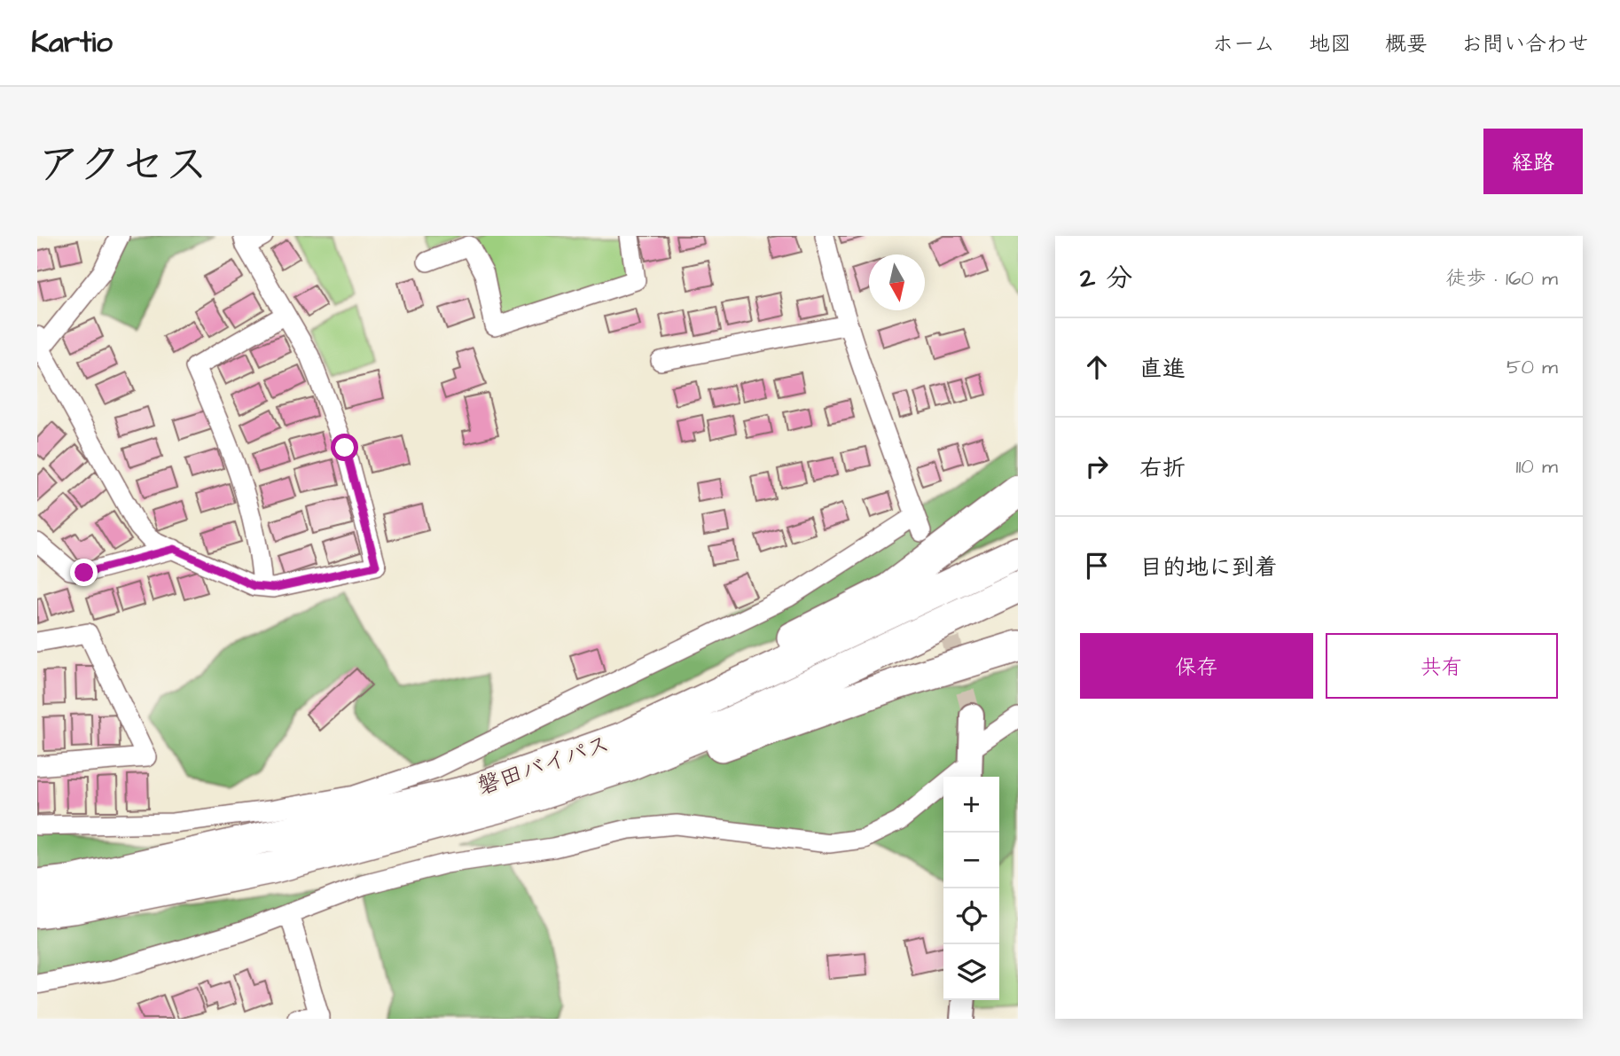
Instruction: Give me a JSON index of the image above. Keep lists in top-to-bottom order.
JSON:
{
  "streets": {
    "highway": ["磐田バイパス"]
  },
  "north": "bottom",
  "page": {
    "header": "Kartio",
    "nav": [
      "ホーム",
      "地図",
      "概要",
      "お問い合わせ"
    ],
    "title": "アクセス",
    "buttons": [
      "経路",
      ["保存", "共有"]
    ],
    "heading": ["2 分", "徒歩 · 160 m"],
    "list": [
      ["直進", "50 m"],
      ["右折", "110 m"],
      "目的地に到着"
    ],
    "map_buttons": ["+", "−"]
  }
}
